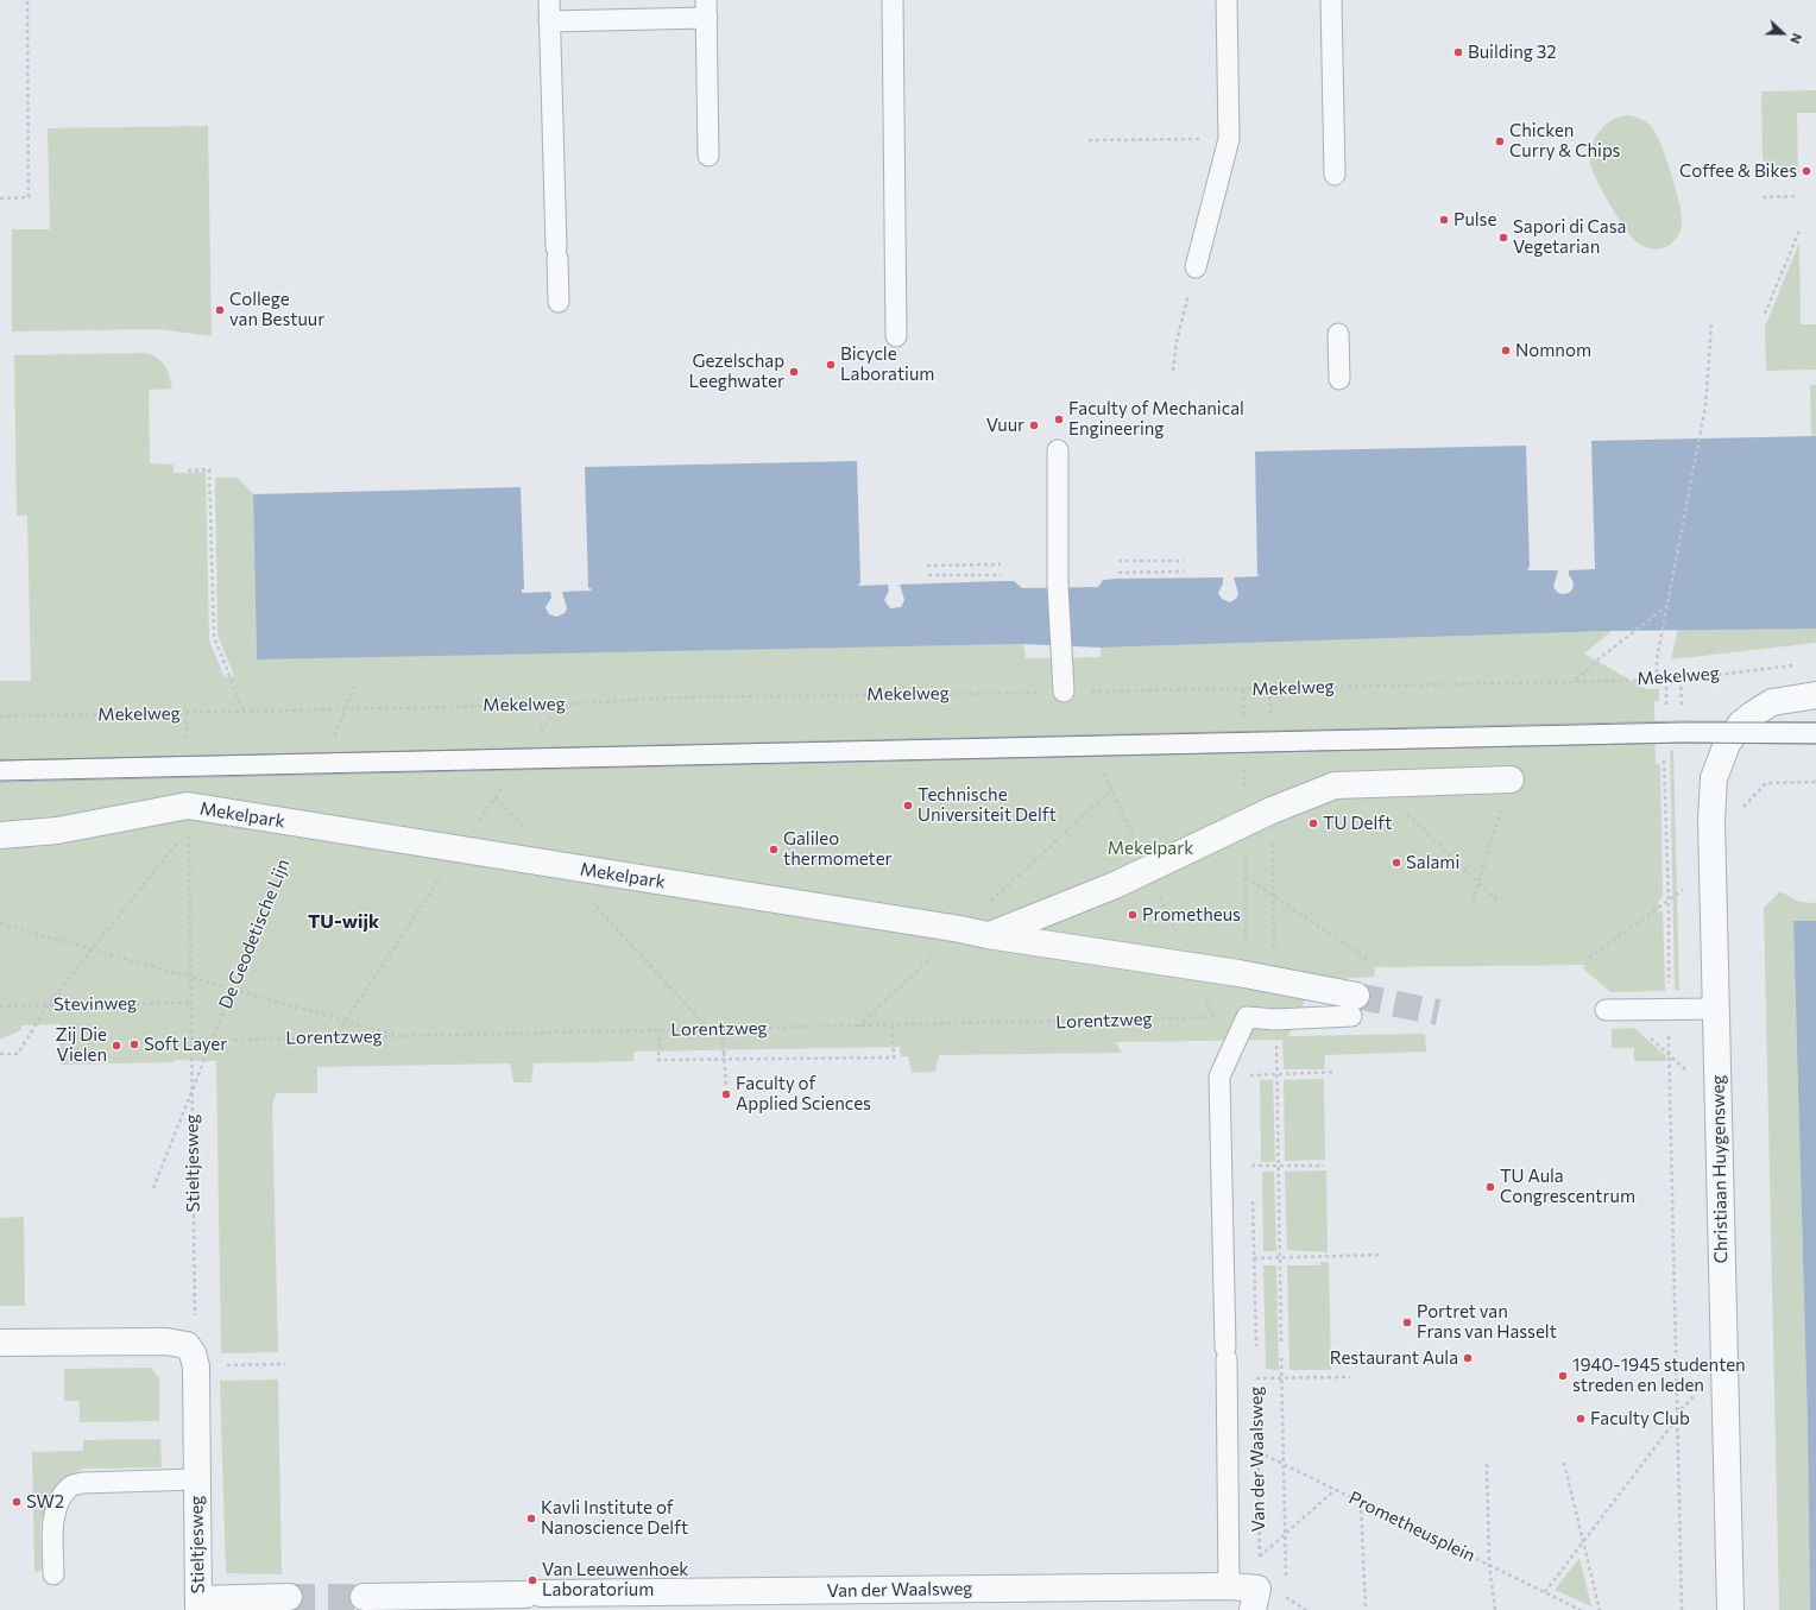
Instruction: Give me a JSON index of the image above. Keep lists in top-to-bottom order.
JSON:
{
  "streets": {
    "street": [
      "Mekelpark",
      "Stieltjesweg",
      "Christiaan Huygensweg",
      "Van der Waalsweg"
    ],
    "path": [
      "Mekelweg",
      "De Geodetische Lijn",
      "Stevinweg",
      "Lorentzweg",
      "Prometheusplein"
    ]
  },
  "crossings": [
    ["Mekelpark", "De Geodetische Lijn"],
    ["Mekelpark", "Stieltjesweg"],
    ["De Geodetische Lijn", "Lorentzweg"],
    ["De Geodetische Lijn", "Stieltjesweg"],
    ["Stevinweg", "Stieltjesweg"],
    ["Lorentzweg", "Stieltjesweg"],
    ["Van der Waalsweg", "Prometheusplein"]
  ],
  "districts": ["TU-wijk"],
  "parks": ["Mekelpark"],
  "places": [
    "Building 32",
    "Chicken Curry & Chips",
    "Coffee & Bikes",
    "Pulse",
    "Sapori di Casa Vegetarian",
    "College van Bestuur",
    "Nomnom",
    "Bicycle Laboratium",
    "Gezelschap Leeghwater",
    "Faculty of Mechanical Engineering",
    "Vuur",
    "Technische Universiteit Delft",
    "TU Delft",
    "Galileo thermometer",
    "Salami",
    "Prometheus",
    "Soft Layer",
    "Zij Die Vielen",
    "Faculty of Applied Sciences",
    "TU Aula Congrescentrum",
    "Portret van Frans van Hasselt",
    "Restaurant Aula",
    "1940-1945 studenten streden en leden",
    "Faculty Club",
    "SW2",
    "Kavli Institute of Nanoscience Delft",
    "Van Leeuwenhoek Laboratorium"
  ],
  "north": "right"
}
